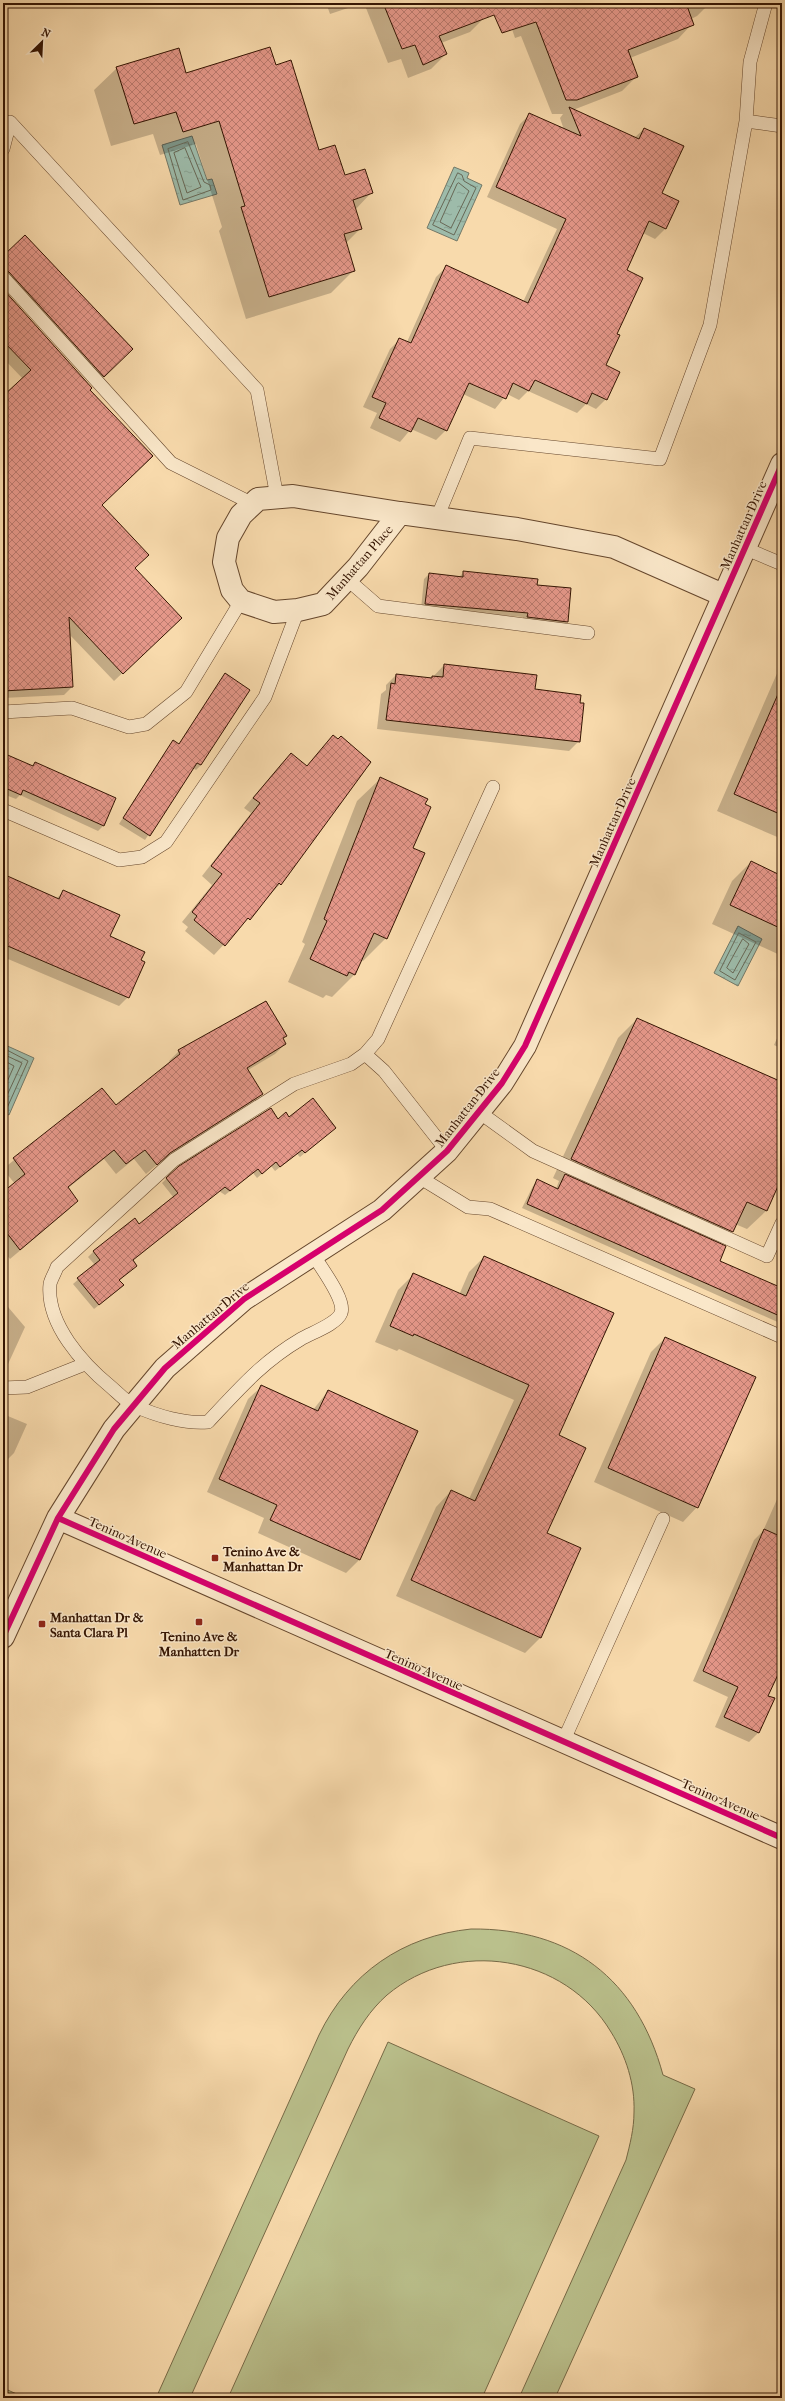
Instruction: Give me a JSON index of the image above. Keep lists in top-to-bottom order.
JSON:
{
  "streets": {
    "street": ["Manhattan Drive", "Manhattan Place", "Tenino Avenue"]
  },
  "crossings": [
    ["Manhattan Drive", "Manhattan Place"],
    ["Manhattan Drive", "Tenino Avenue"]
  ],
  "places": {
    "transit": ["Tenino Ave & Manhattan Dr", "Tenino Ave & Manhatten Dr", "Manhattan Dr & Santa Clara Pl"]
  },
  "north": "top right"
}
